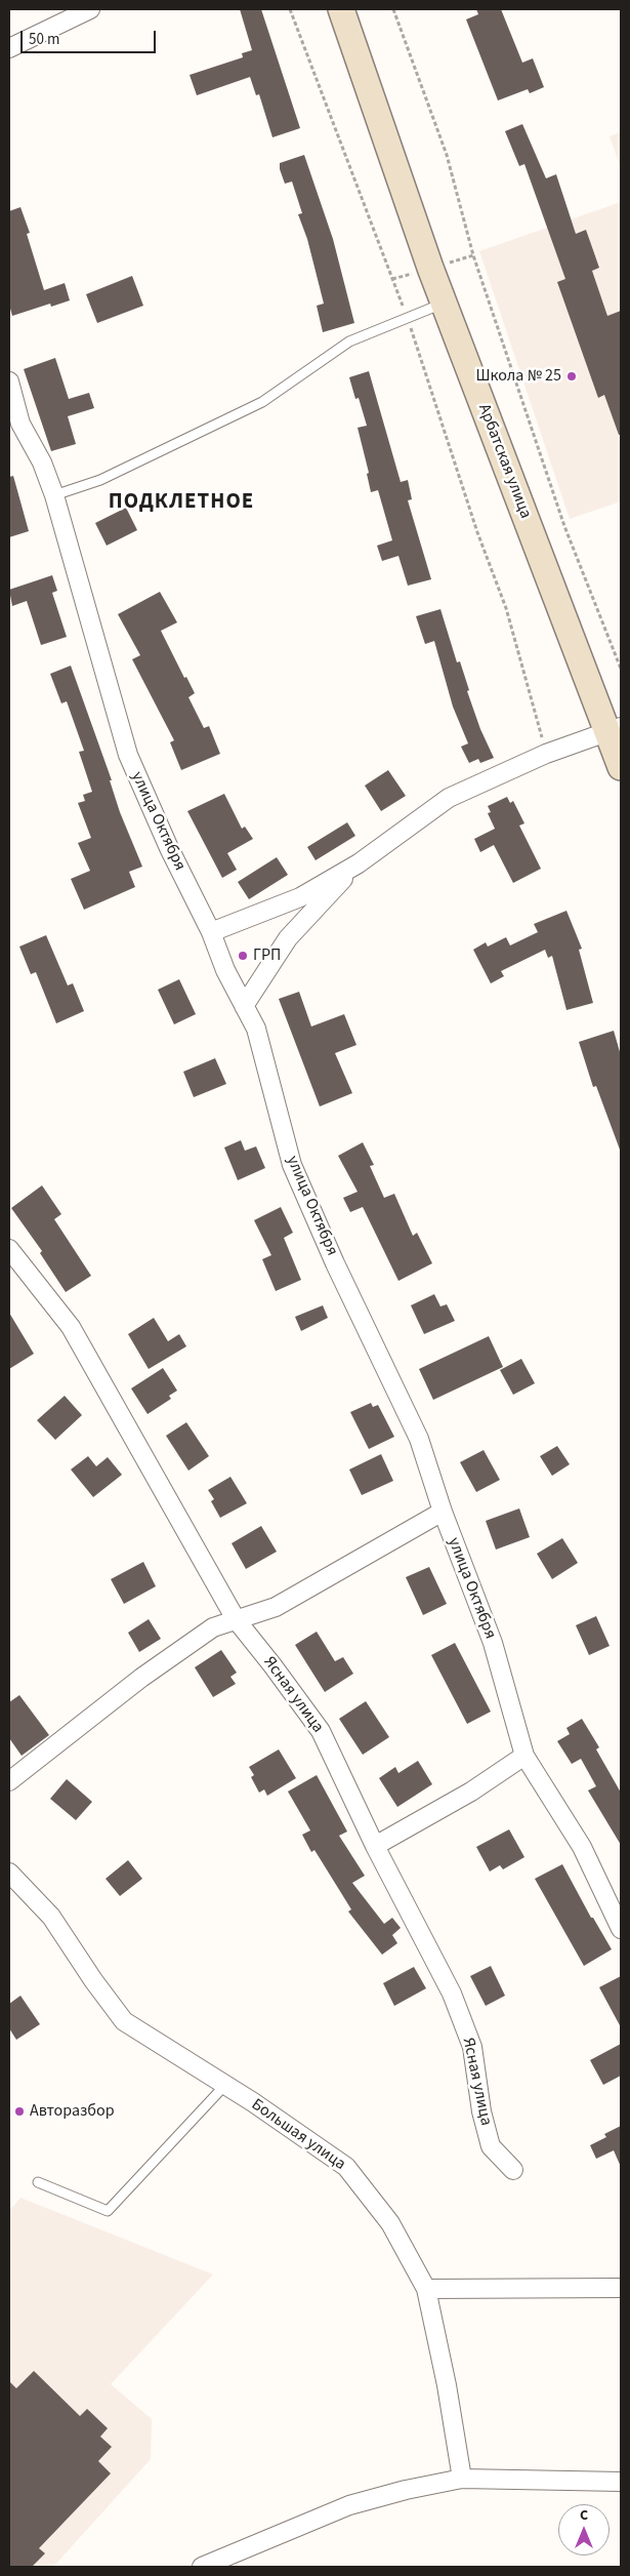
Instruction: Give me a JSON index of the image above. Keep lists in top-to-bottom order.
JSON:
{
  "streets": {
    "main road": ["Арбатская улица"],
    "street": ["улица Октября", "Ясная улица", "Большая улица"]
  },
  "districts": ["ПОДКЛЕТНОЕ"],
  "places": ["Школа № 25", "ГРП", "Авторазбор"],
  "scale_bar": "50 m",
  "north": "top"
}
